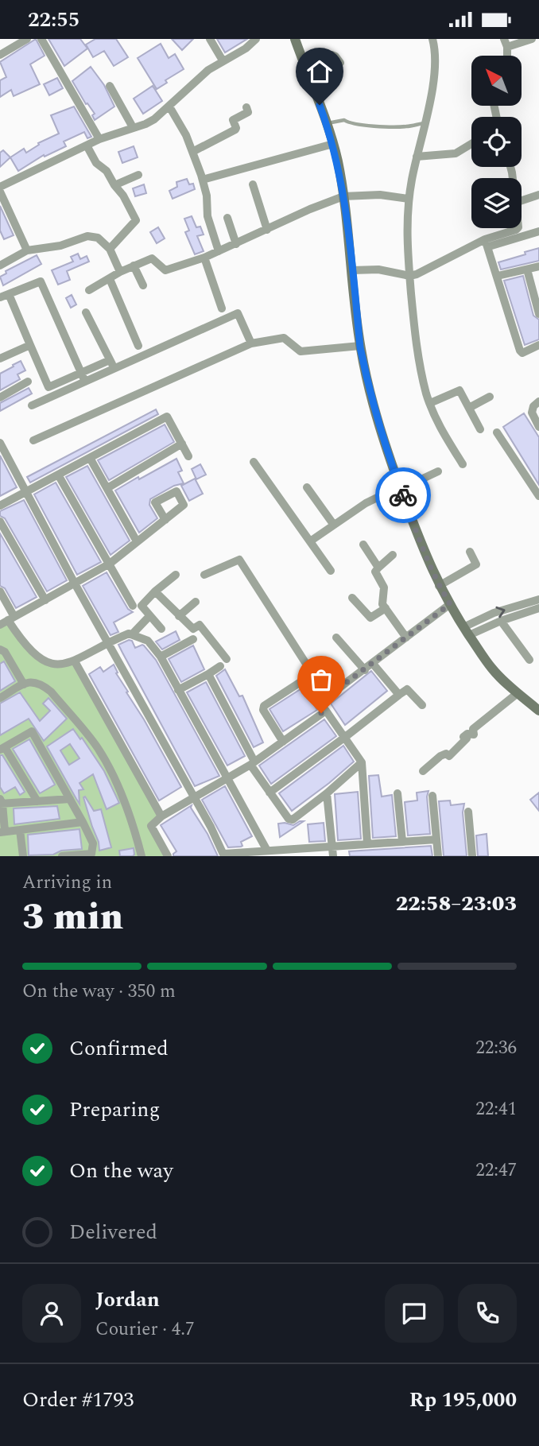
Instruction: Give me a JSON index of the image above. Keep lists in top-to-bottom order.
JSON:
{
  "north": "top left",
  "page": {
    "status": "22:55",
    "heading": ["3 min", "Arriving in", "22:58–23:03"],
    "panel": [
      "Jordan",
      "Courier · 4.7",
      "Order #1793",
      "Rp 195,000"
    ],
    "bar": "On the way · 350 m",
    "list": [
      ["Confirmed", "22:36"],
      ["Preparing", "22:41"],
      ["On the way", "22:47"],
      "Delivered"
    ]
  }
}
